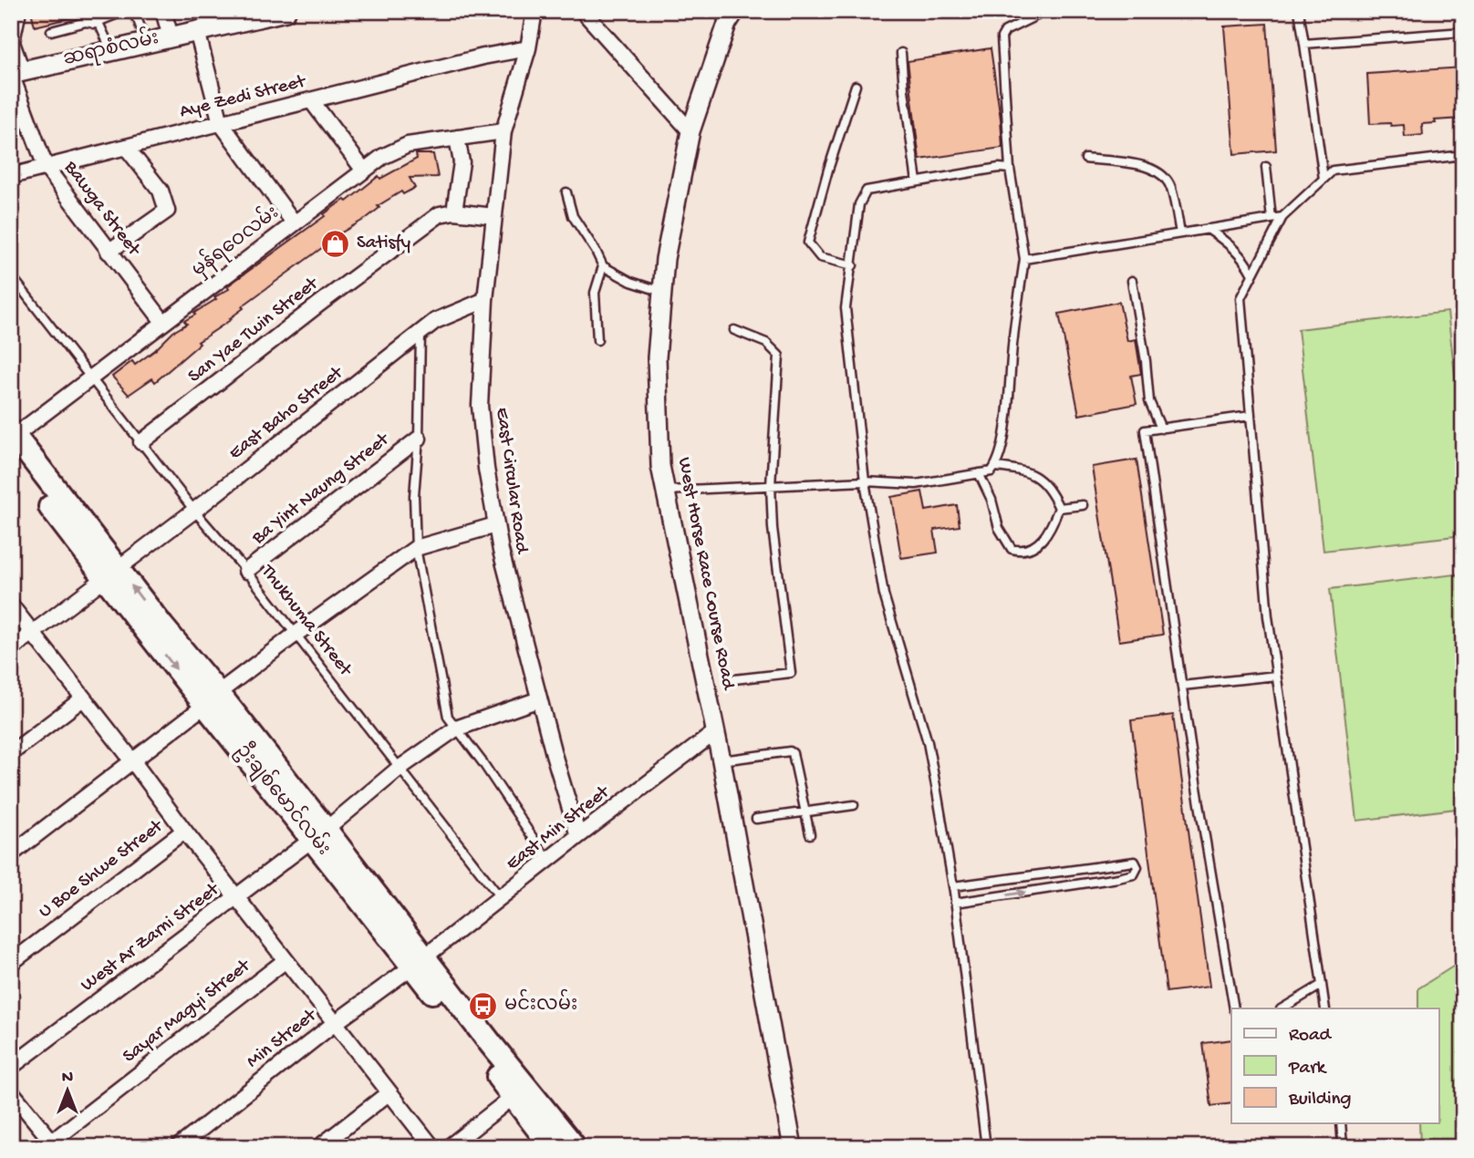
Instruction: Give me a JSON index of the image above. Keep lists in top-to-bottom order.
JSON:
{
  "streets": {
    "main road": ["ဆရာစံလမ်း", "ဦးချစ်မောင်လမ်း"],
    "street": [
      "Aye Zedi Street",
      "Bawga Street",
      "မှန်ရဝေလမ်း",
      "San Yae Twin Street",
      "East Baho Street",
      "East Circular Road",
      "Ba Yint Naung Street",
      "West Horse Race Course Road",
      "East Min Street",
      "U Boe Shwe Street",
      "West Ar Zarni Street",
      "Sayar Magyi Street",
      "Min Street"
    ],
    "lane": ["Thukhuma Street"]
  },
  "crossings": [
    ["ဆရာစံလမ်း", "Bawga Street"],
    ["Aye Zedi Street", "Bawga Street"],
    ["Aye Zedi Street", "East Circular Road"],
    ["Bawga Street", "မှန်ရဝေလမ်း"],
    ["မှန်ရဝေလမ်း", "East Circular Road"],
    ["မှန်ရဝေလမ်း", "Thukhuma Street"],
    ["မှန်ရဝေလမ်း", "ဦးချစ်မောင်လမ်း"],
    ["San Yae Twin Street", "Thukhuma Street"],
    ["East Baho Street", "East Circular Road"],
    ["East Baho Street", "Thukhuma Street"],
    ["East Baho Street", "ဦးချစ်မောင်လမ်း"],
    ["East Circular Road", "East Min Street"],
    ["East Circular Road", "West Ar Zarni Street"],
    ["Ba Yint Naung Street", "Thukhuma Street"],
    ["West Horse Race Course Road", "East Min Street"],
    ["Thukhuma Street", "East Min Street"],
    ["Thukhuma Street", "West Ar Zarni Street"],
    ["ဦးချစ်မောင်လမ်း", "East Min Street"],
    ["ဦးချစ်မောင်လမ်း", "West Ar Zarni Street"],
    ["ဦးချစ်မောင်လမ်း", "Min Street"],
    ["East Min Street", "Min Street"]
  ],
  "places": {
    "shop": ["Satisfy"],
    "bus stop": ["မင်းလမ်း"]
  },
  "legend": ["Road", "Park", "Building"],
  "north": "top"
}
